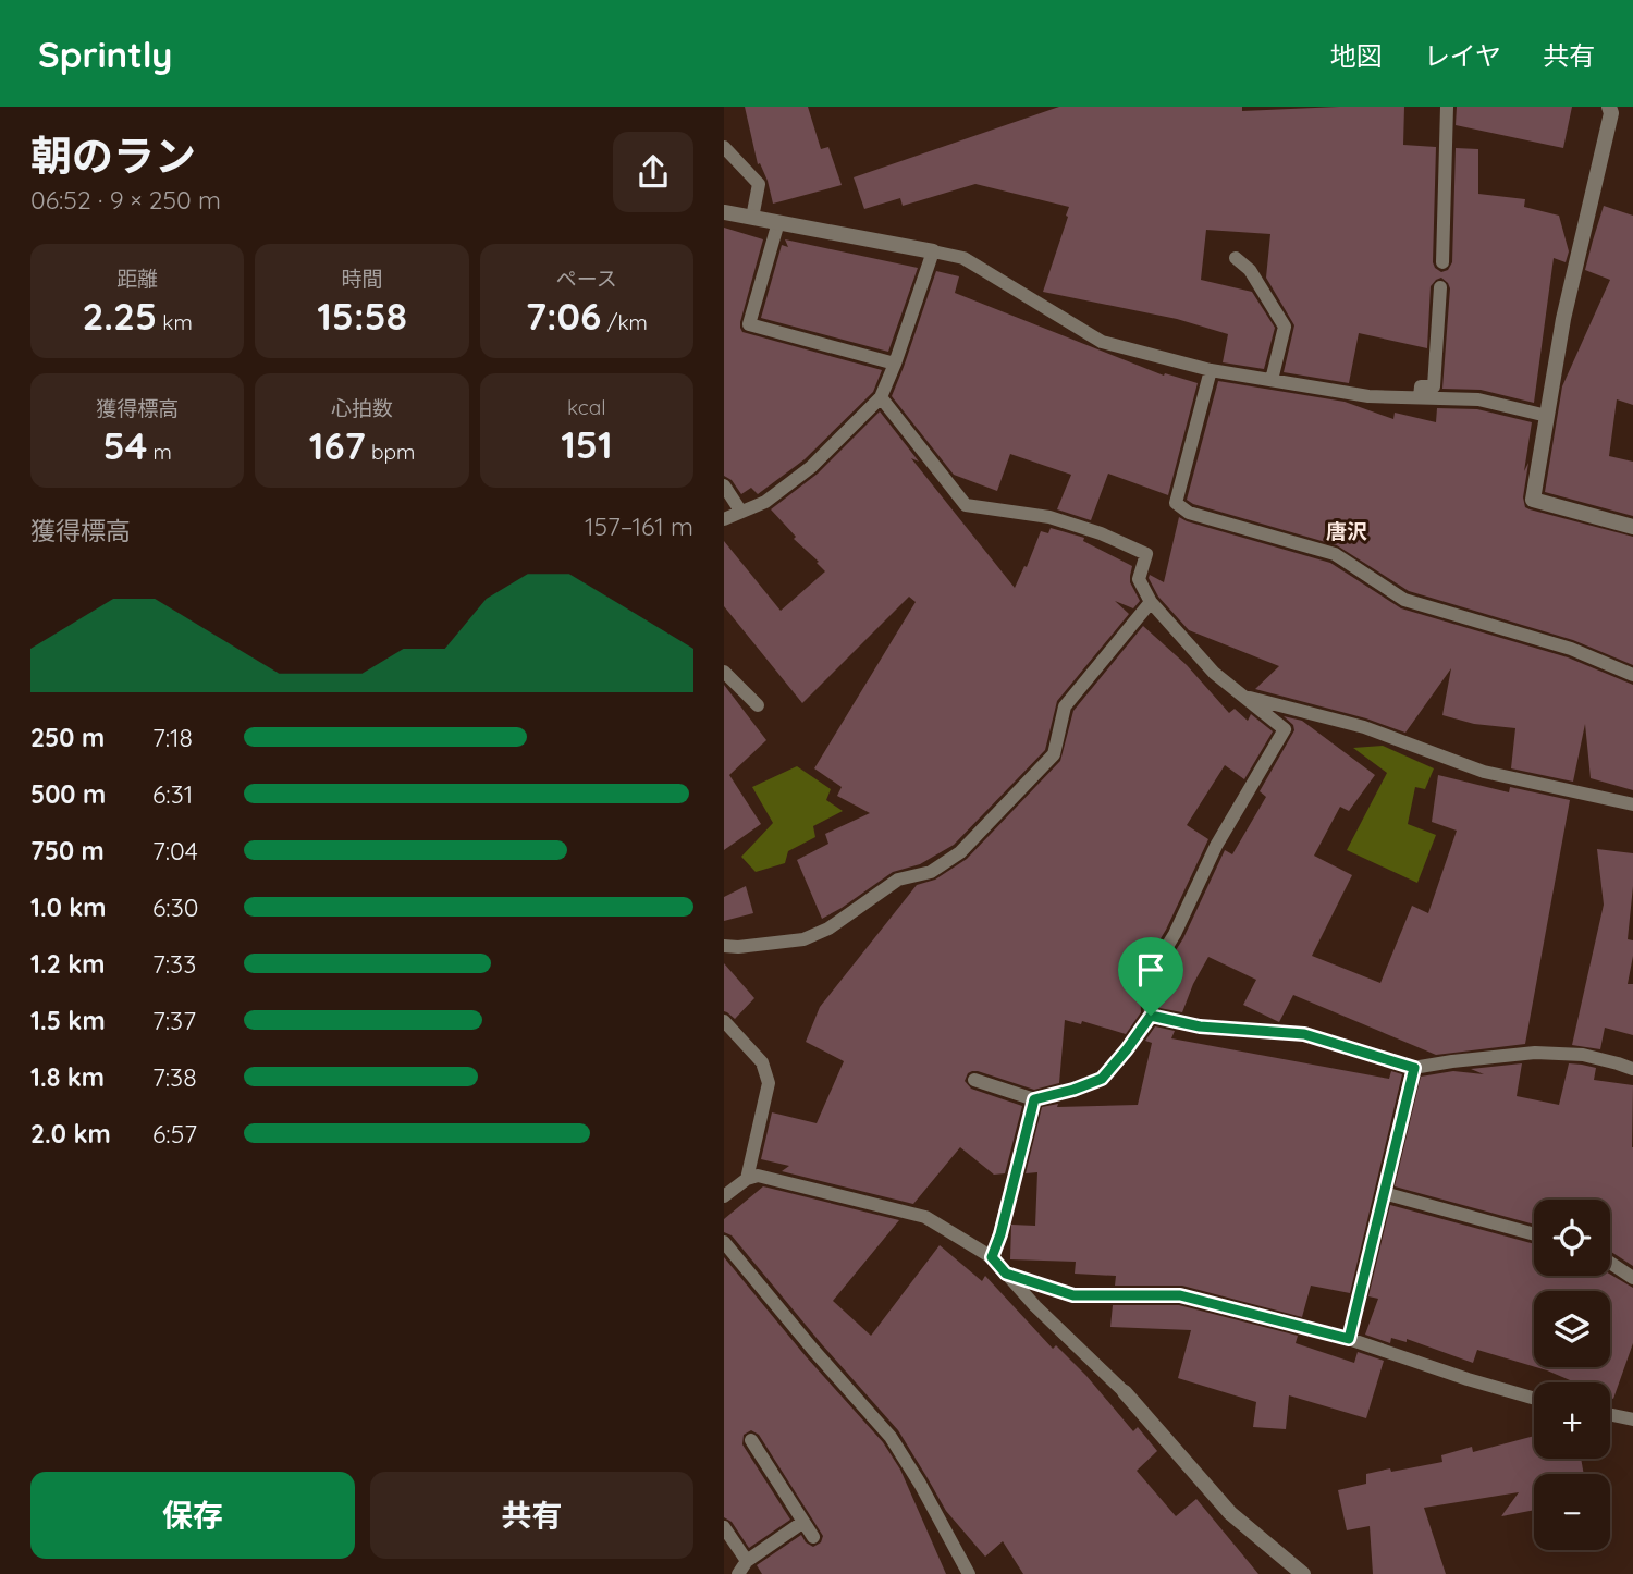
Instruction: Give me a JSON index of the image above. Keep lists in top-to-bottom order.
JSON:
{
  "districts": ["唐沢"],
  "page": {
    "header": "Sprintly",
    "nav": ["地図", "レイヤ", "共有"],
    "heading": ["朝のラン", "06:52 · 9 × 250 m"],
    "stats": [
      ["距離", "2.25 km"],
      ["時間", "15:58"],
      ["ペース", "7:06 /km"],
      ["獲得標高", "54 m"],
      ["心拍数", "167 bpm"],
      ["kcal", "151"]
    ],
    "chart": ["獲得標高", "157–161 m"],
    "list": [
      {
        "name": "250 m",
        "note": "7:18"
      },
      {
        "name": "500 m",
        "note": "6:31"
      },
      {
        "name": "750 m",
        "note": "7:04"
      },
      {
        "name": "1.0 km",
        "note": "6:30"
      },
      {
        "name": "1.2 km",
        "note": "7:33"
      },
      {
        "name": "1.5 km",
        "note": "7:37"
      },
      {
        "name": "1.8 km",
        "note": "7:38"
      },
      {
        "name": "2.0 km",
        "note": "6:57"
      }
    ],
    "map_buttons": ["+", "−"],
    "buttons": ["保存", "共有"]
  }
}
